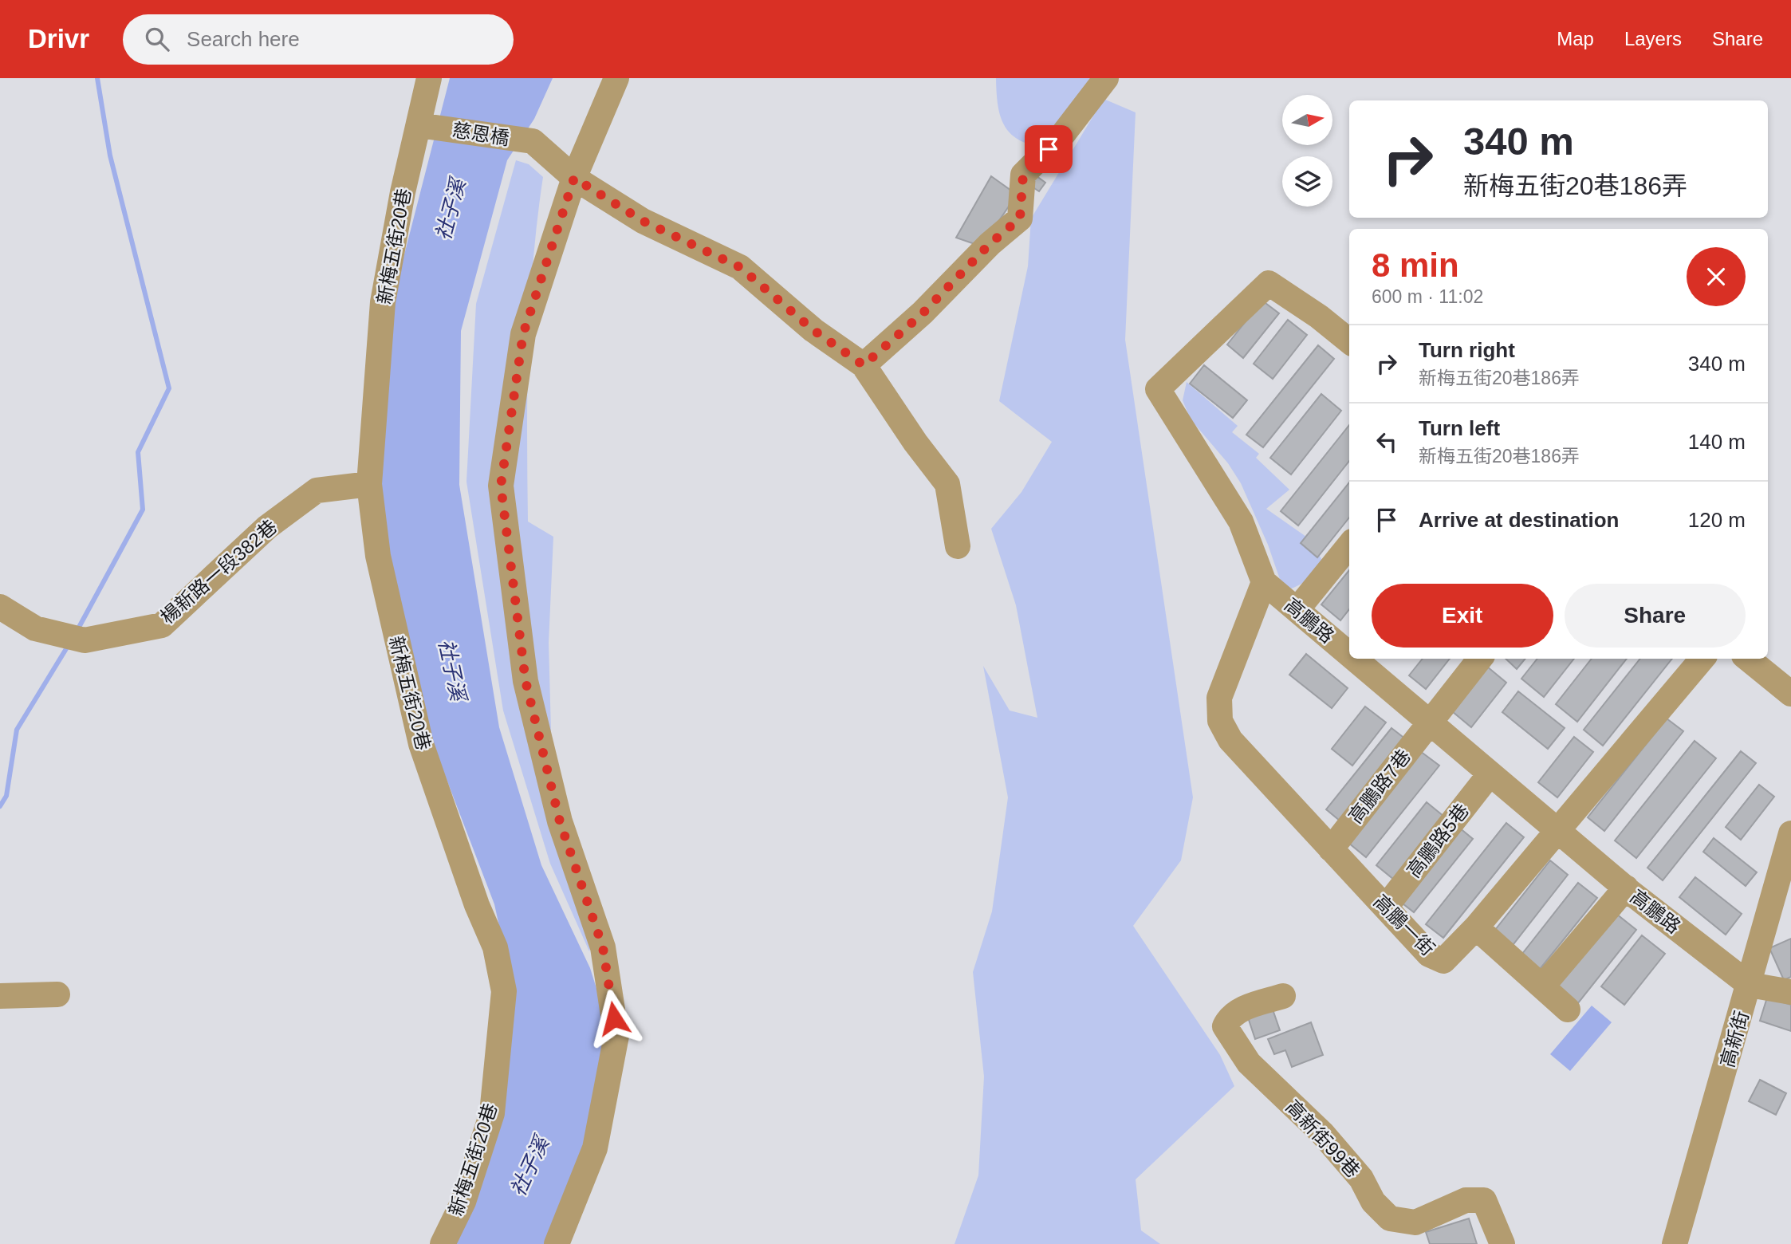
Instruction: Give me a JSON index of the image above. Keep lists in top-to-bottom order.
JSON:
{
  "streets": {
    "street": [
      "慈恩橋",
      "新梅五街20巷",
      "楊新路一段382巷",
      "高鵬路",
      "高鵬路7巷",
      "高鵬路5巷",
      "高鵬一街",
      "高新街",
      "高新街99巷"
    ]
  },
  "crossings": [
    ["慈恩橋", "新梅五街20巷"],
    ["新梅五街20巷", "楊新路一段382巷"],
    ["高鵬路", "高鵬路7巷"],
    ["高鵬路", "高鵬路5巷"],
    ["高鵬路", "高鵬一街"],
    ["高鵬路", "高新街"],
    ["高鵬路7巷", "高鵬一街"],
    ["高鵬路5巷", "高鵬一街"]
  ],
  "water": ["社子溪"],
  "north": "right",
  "page": {
    "header": "Drivr",
    "search": "Search here",
    "nav": ["Map", "Layers", "Share"],
    "turn": ["340 m", "新梅五街20巷186弄"],
    "heading": ["8 min", "600 m · 11:02"],
    "list": [
      {
        "name": "Turn right",
        "note": "新梅五街20巷186弄",
        "value": "340 m"
      },
      {
        "name": "Turn left",
        "note": "新梅五街20巷186弄",
        "value": "140 m"
      },
      {
        "name": "Arrive at destination",
        "value": "120 m"
      }
    ],
    "buttons": ["Exit", "Share"]
  }
}
